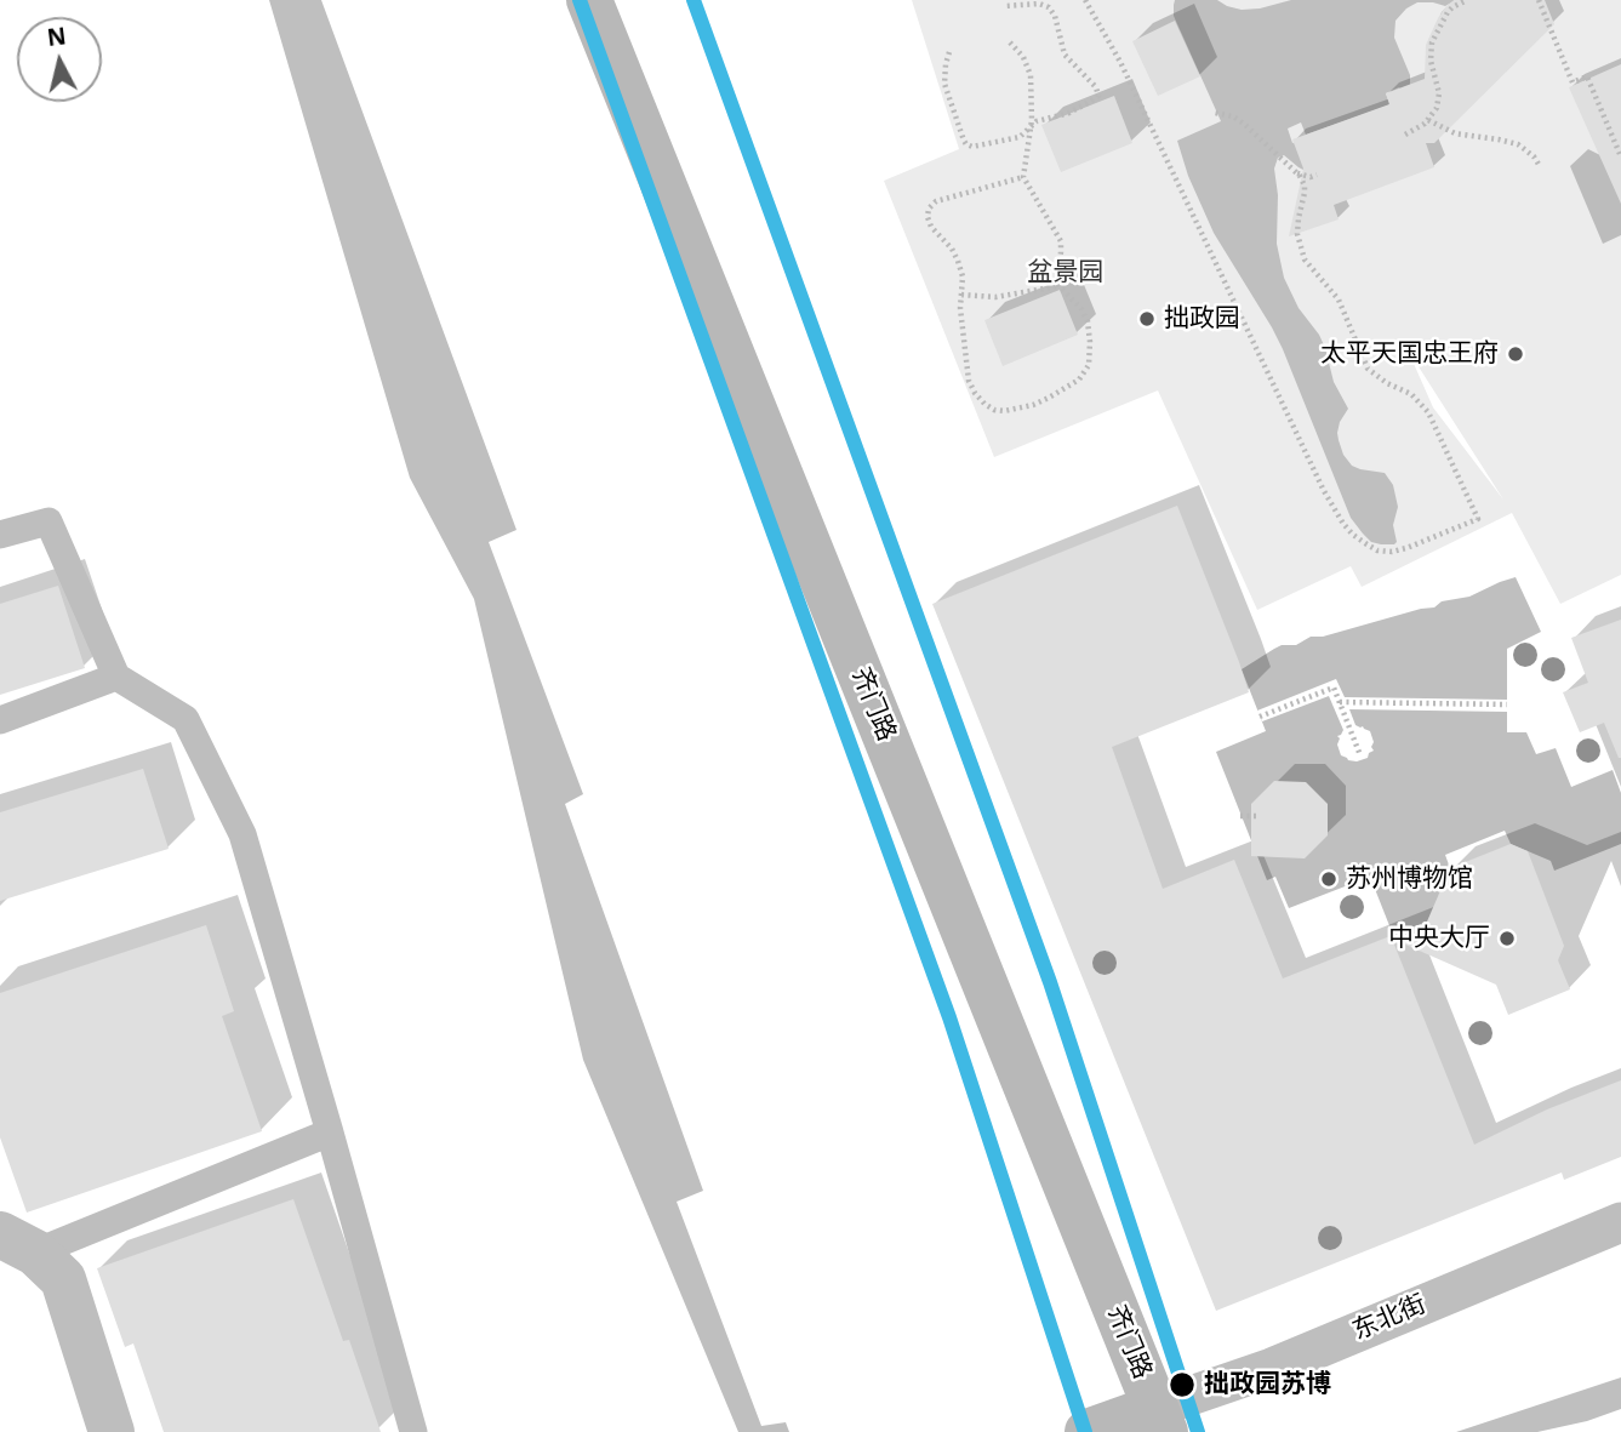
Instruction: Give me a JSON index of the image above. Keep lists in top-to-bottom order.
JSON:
{
  "streets": {
    "main road": ["齐门路"],
    "street": ["东北街"]
  },
  "crossings": [
    ["齐门路", "东北街"]
  ],
  "parks": ["盆景园"],
  "places": [
    "拙政园",
    "太平天国忠王府",
    "苏州博物馆",
    "中央大厅",
    "拙政园苏博"
  ],
  "north": "top"
}
